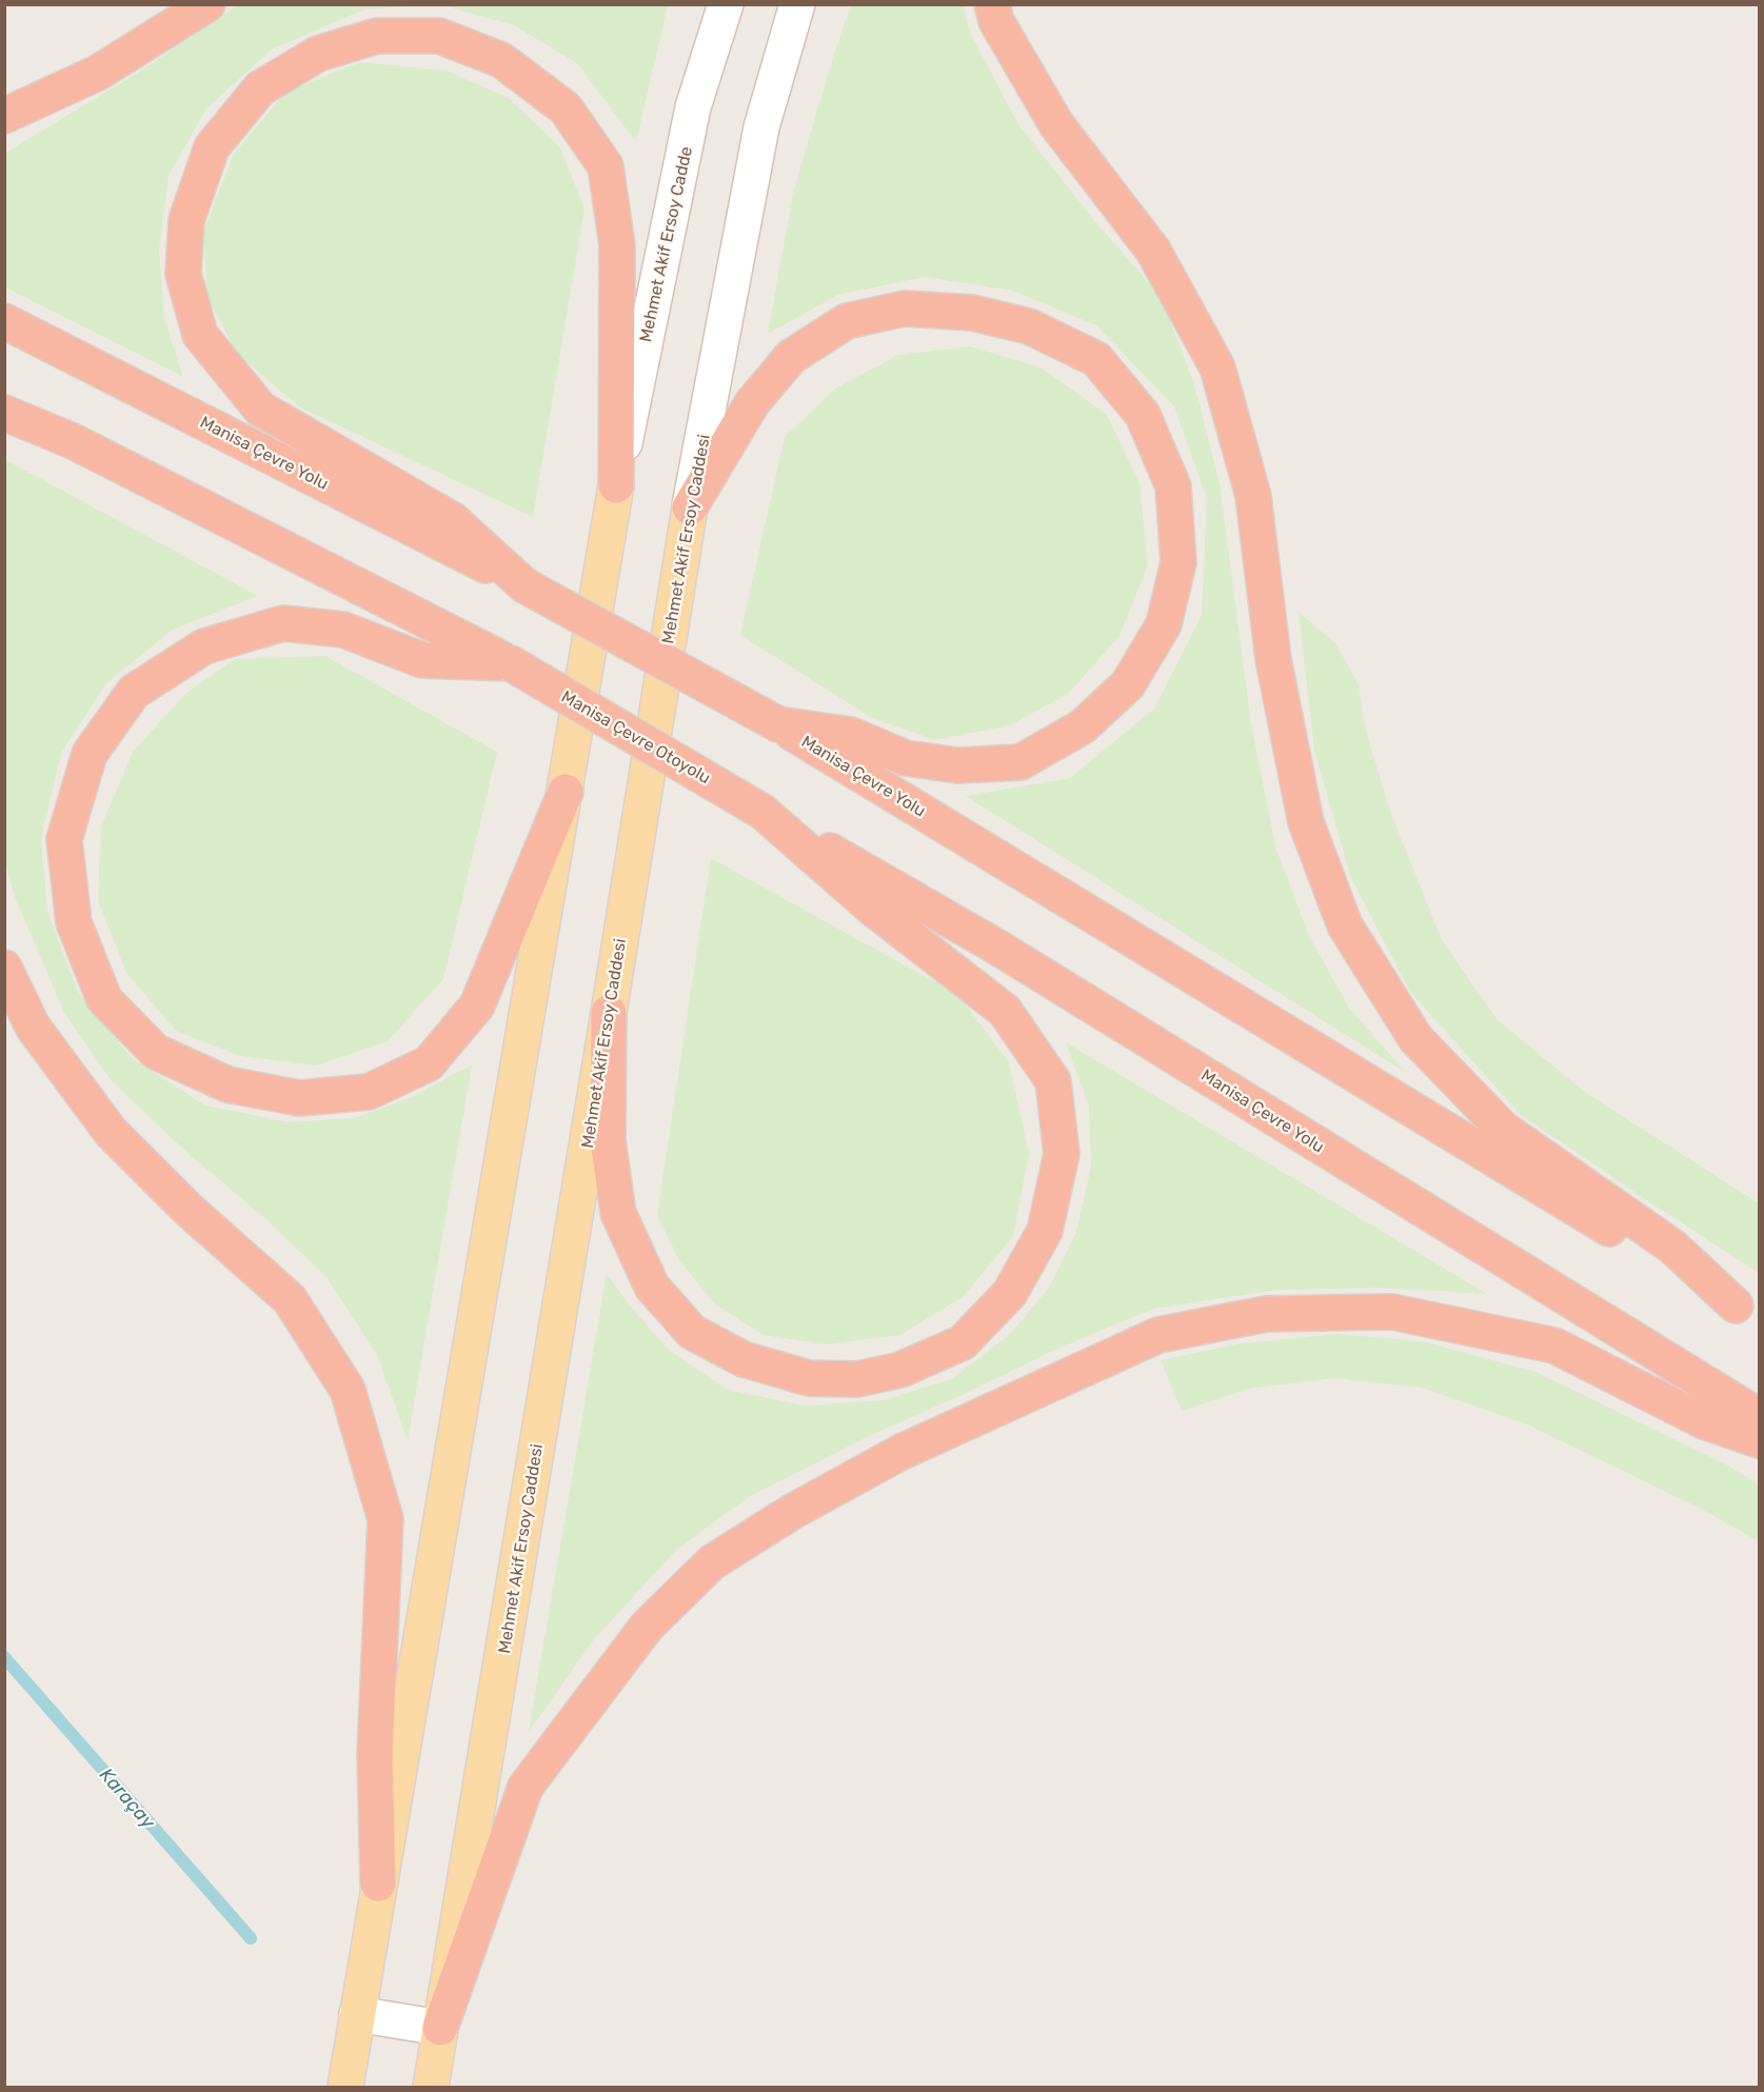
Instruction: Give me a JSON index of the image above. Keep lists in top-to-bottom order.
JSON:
{
  "streets": {
    "highway": ["Manisa Çevre Yolu", "Manisa Çevre Otoyolu"],
    "main road": ["Mehmet Akif Ersoy Cadde", "Mehmet Akif Ersoy Caddesi"]
  },
  "crossings": [
    ["Manisa Çevre Yolu", "Manisa Çevre Otoyolu"]
  ],
  "water": ["Karaçay"]
}
